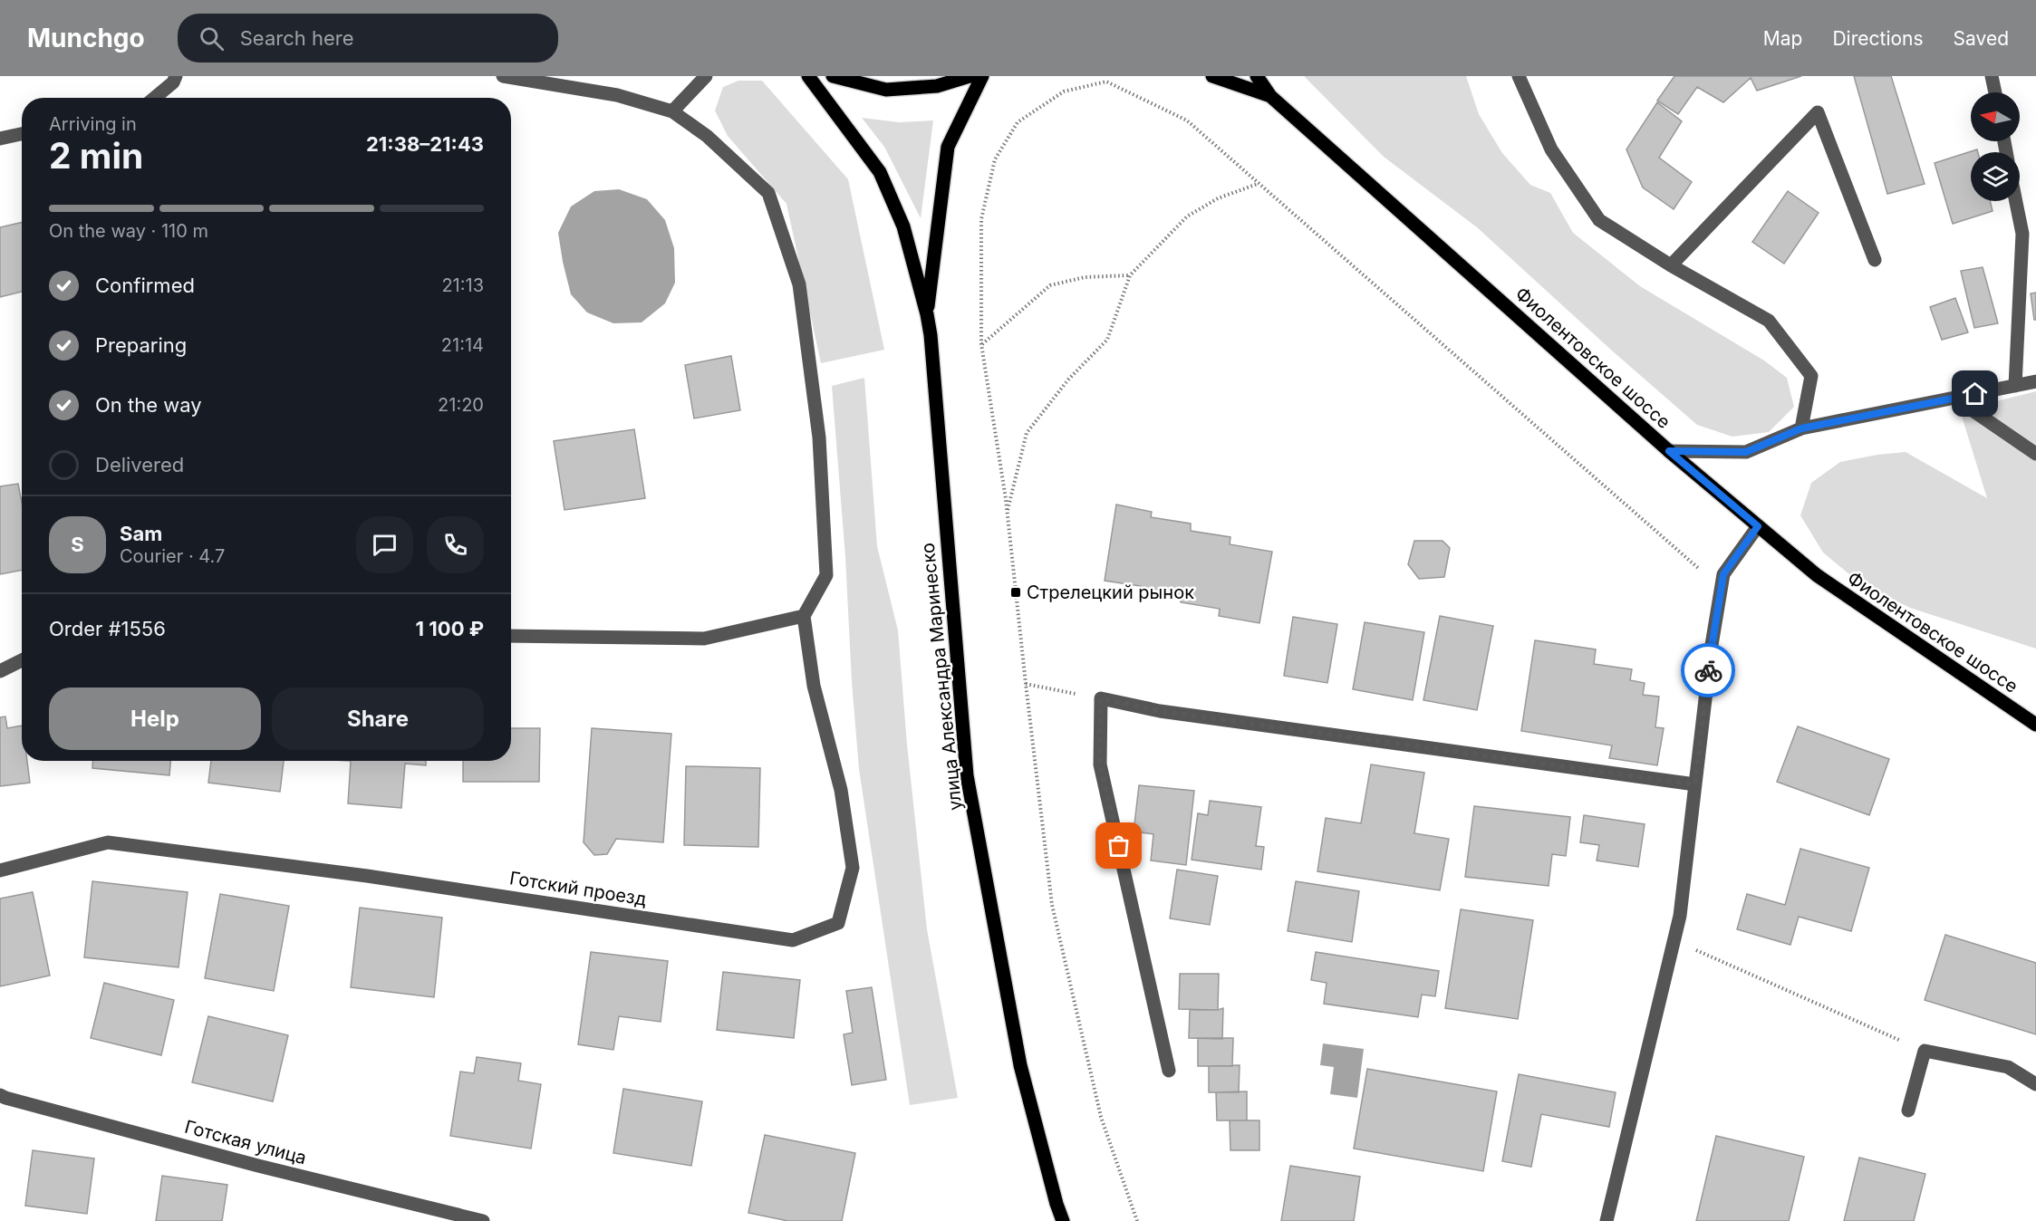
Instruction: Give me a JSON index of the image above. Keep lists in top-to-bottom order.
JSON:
{
  "streets": {
    "main road": ["Фиолентовское шоссе", "улица Александра Маринеско"],
    "street": ["Готский проезд", "Готская улица"]
  },
  "places": {
    "transit": ["Стрелецкий рынок"]
  },
  "north": "left",
  "page": {
    "header": "Munchgo",
    "search": "Search here",
    "nav": ["Map", "Directions", "Saved"],
    "heading": ["2 min", "Arriving in", "21:38–21:43"],
    "panel": [
      "Sam",
      "Courier · 4.7",
      "Order #1556",
      "1 100 ₽"
    ],
    "bar": "On the way · 110 m",
    "list": [
      ["Confirmed", "21:13"],
      ["Preparing", "21:14"],
      ["On the way", "21:20"],
      "Delivered"
    ],
    "round": "S",
    "buttons": ["Help", "Share"]
  }
}
